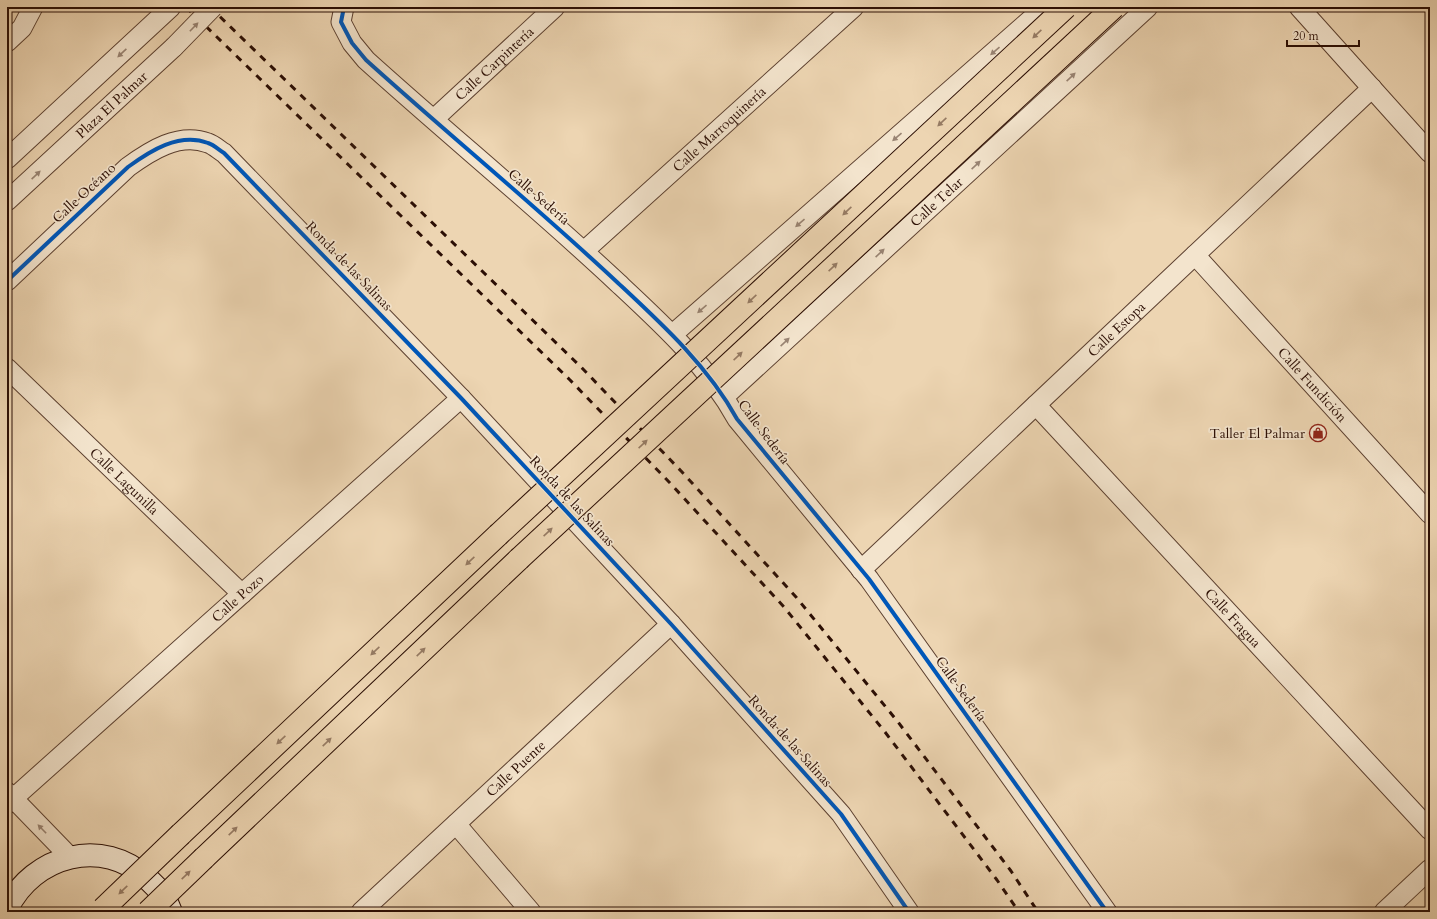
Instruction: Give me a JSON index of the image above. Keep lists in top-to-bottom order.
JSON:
{
  "streets": {
    "street": [
      "Calle Carpintería",
      "Plaza El Palmar",
      "Calle Marroquinería",
      "Calle Océano",
      "Calle Sedería",
      "Calle Telar",
      "Ronda de las Salinas",
      "Calle Estopa",
      "Calle Fundición",
      "Calle Lagunilla",
      "Calle Pozo",
      "Calle Fragua",
      "Calle Puente"
    ]
  },
  "crossings": [
    ["Calle Carpintería", "Calle Sedería"],
    ["Calle Marroquinería", "Calle Sedería"],
    ["Calle Océano", "Ronda de las Salinas"],
    ["Calle Sedería", "Calle Telar"],
    ["Calle Sedería", "Calle Estopa"],
    ["Ronda de las Salinas", "Calle Pozo"],
    ["Ronda de las Salinas", "Calle Puente"],
    ["Calle Estopa", "Calle Fundición"],
    ["Calle Estopa", "Calle Fragua"],
    ["Calle Lagunilla", "Calle Pozo"]
  ],
  "places": {
    "shop": ["Taller El Palmar"]
  },
  "scale_bar": "20 m"
}
